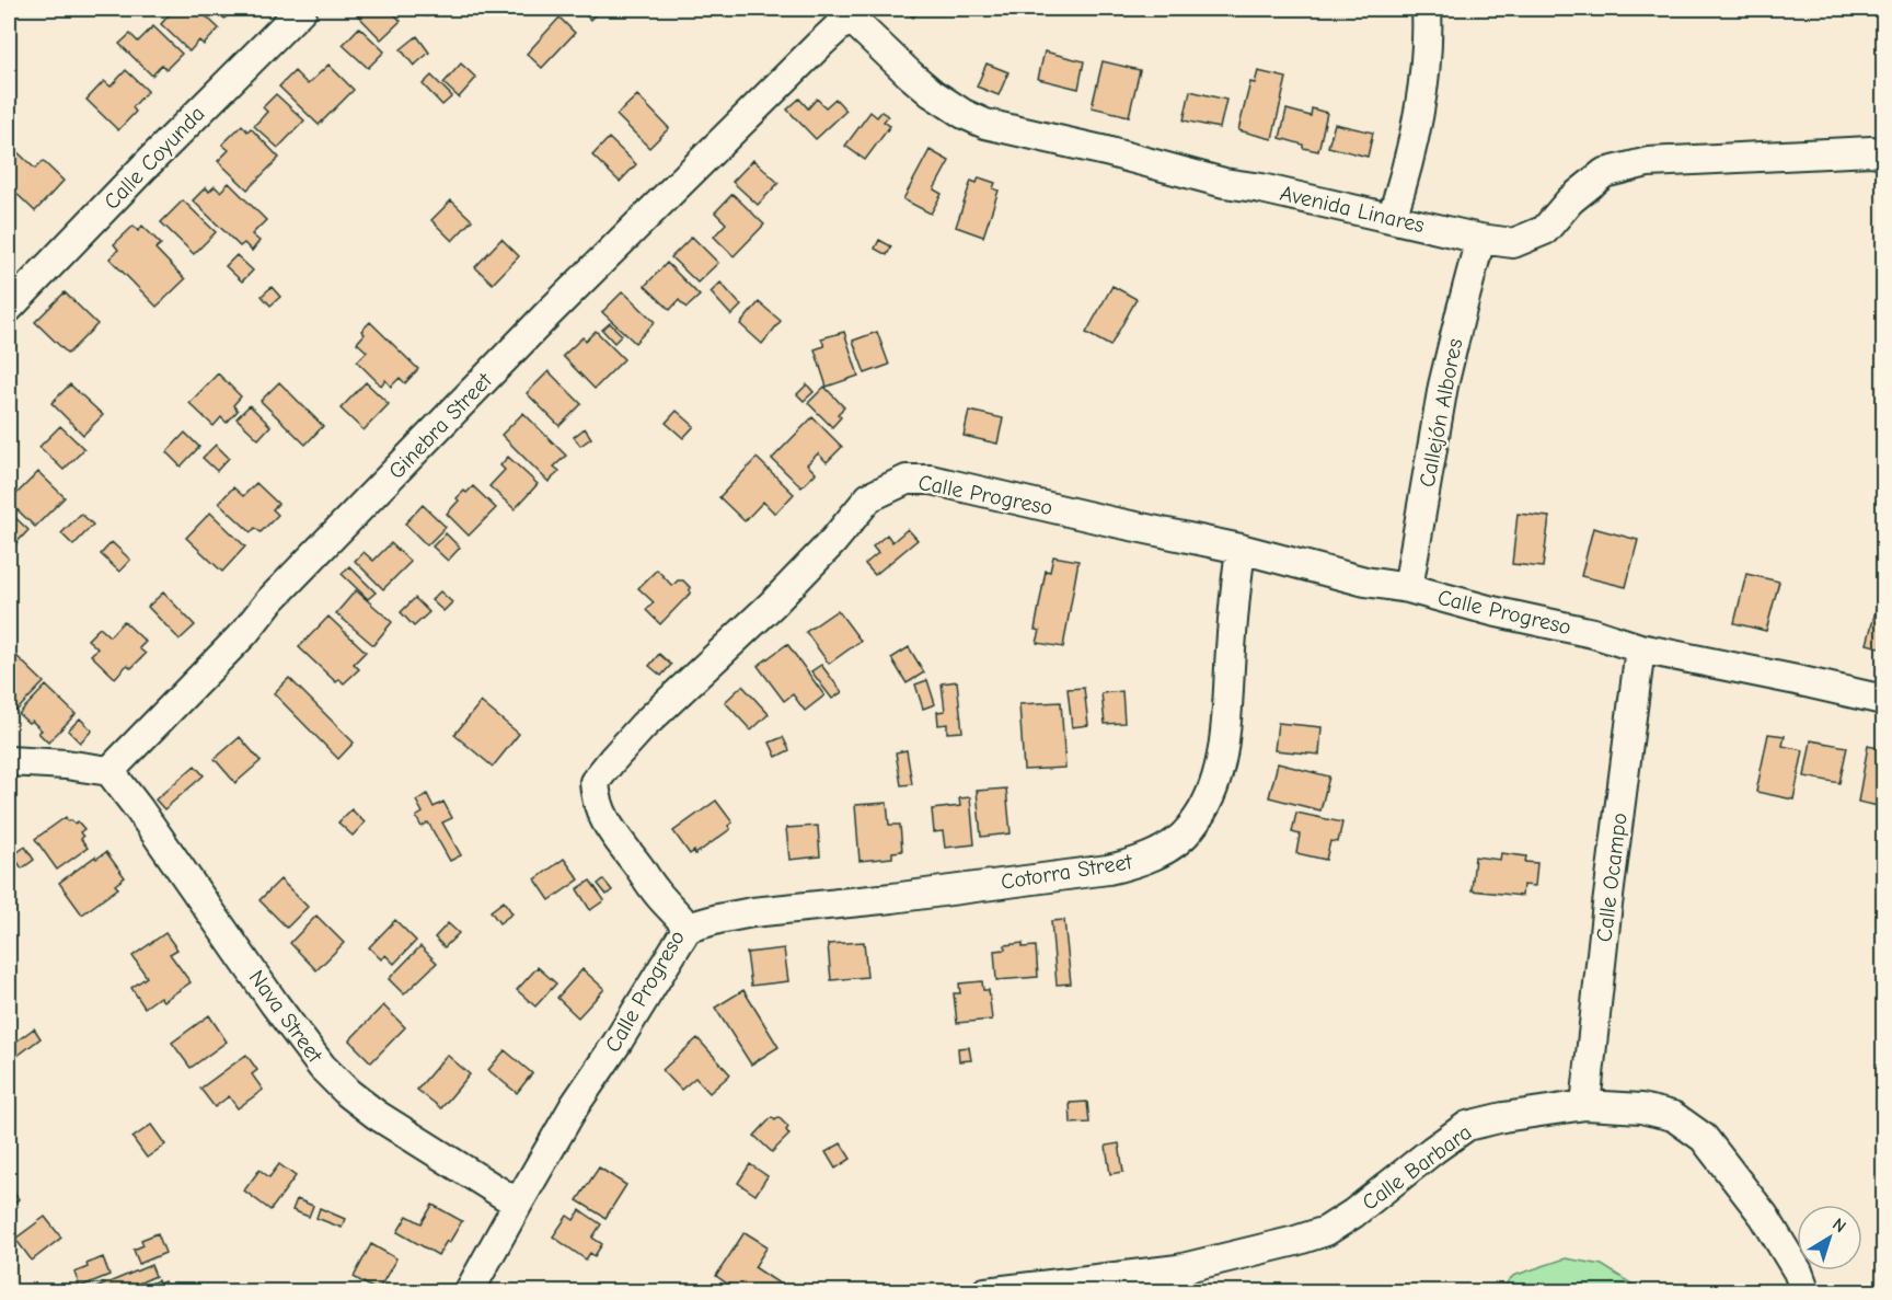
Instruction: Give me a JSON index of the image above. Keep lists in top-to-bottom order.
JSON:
{
  "streets": {
    "street": [
      "Calle Coyunda",
      "Avenida Linares",
      "Callejón Albores",
      "Ginebra Street",
      "Calle Progreso",
      "Cotorra Street",
      "Calle Ocampo",
      "Nava Street",
      "Calle Barbara"
    ]
  },
  "crossings": [
    ["Avenida Linares", "Callejón Albores"],
    ["Avenida Linares", "Ginebra Street"],
    ["Callejón Albores", "Calle Progreso"],
    ["Ginebra Street", "Nava Street"],
    ["Calle Progreso", "Cotorra Street"],
    ["Calle Progreso", "Calle Ocampo"],
    ["Calle Progreso", "Nava Street"],
    ["Calle Ocampo", "Calle Barbara"]
  ],
  "north": "top right"
}
